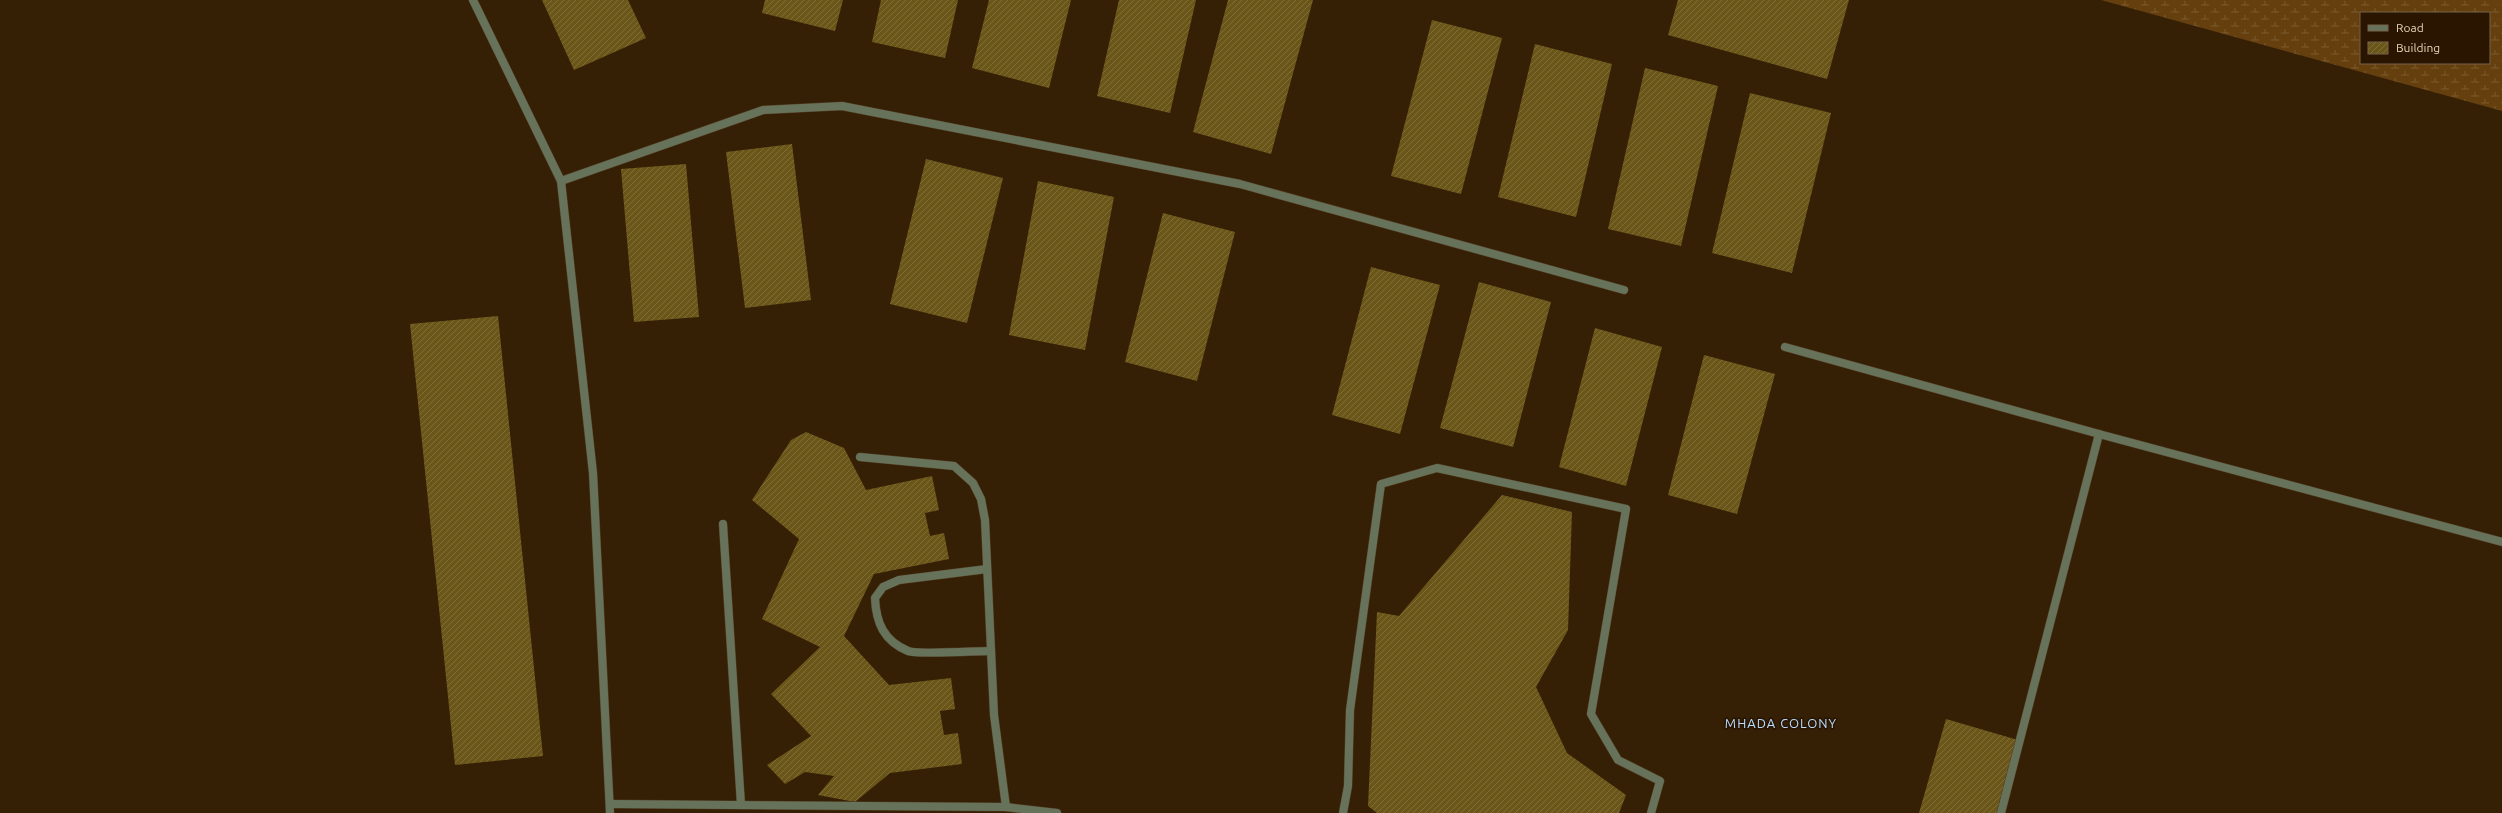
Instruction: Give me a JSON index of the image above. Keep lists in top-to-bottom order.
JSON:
{
  "districts": ["MHADA COLONY"],
  "legend": ["Road", "Building"]
}
